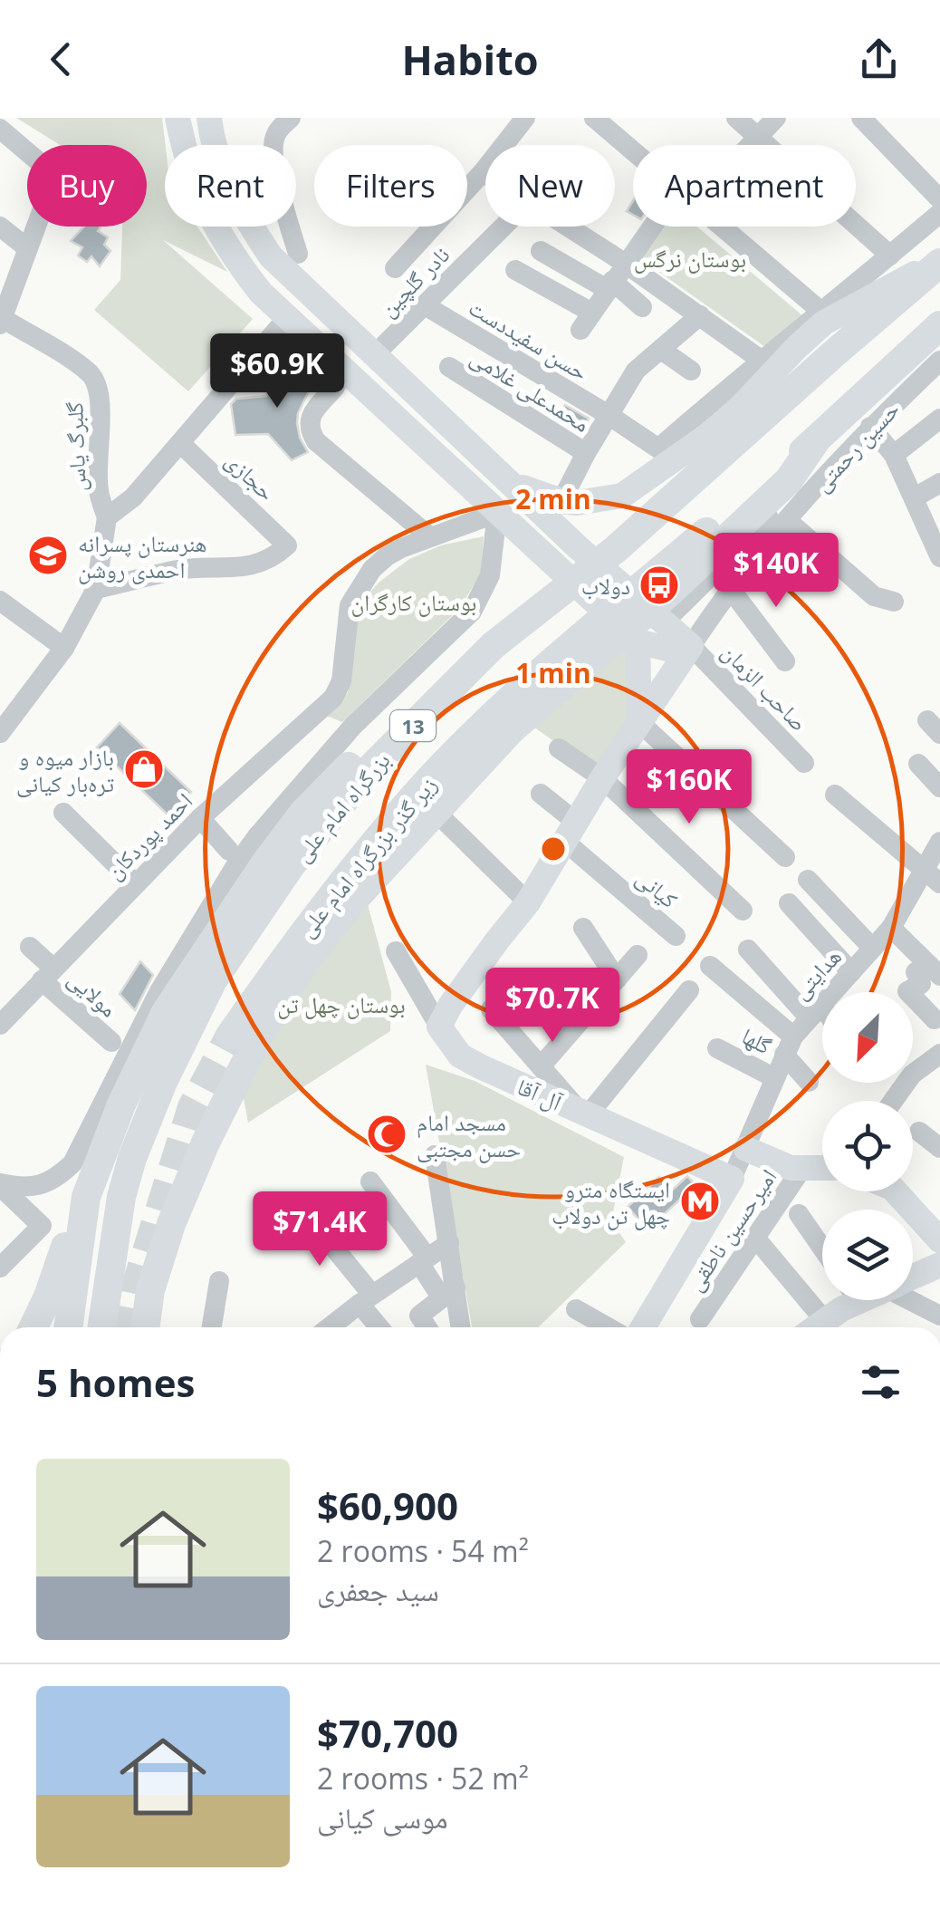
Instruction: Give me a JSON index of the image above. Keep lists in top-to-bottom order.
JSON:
{
  "streets": {
    "highway": ["13", "بزرگراه امام علی", "زیر گذر بزرگراه امام علی"],
    "main road": ["حسین رحمتی", "آل آقا"],
    "street": [
      "نادر گلچین",
      "حسن سفیددست",
      "محمدعلی غلامی",
      "گلبرگ یاس",
      "حجازی",
      "صاحب الزمان",
      "احمد پوردکان",
      "کیانی",
      "هدایتی",
      "مولایی",
      "گلها",
      "امیرحسین ناطقی"
    ]
  },
  "crossings": [
    ["نادر گلچین", "حسن سفیددست"],
    ["حسین رحمتی", "صاحب الزمان"],
    ["حسین رحمتی", "کیانی"],
    ["حسین رحمتی", "آل آقا"],
    ["13", "زیر گذر بزرگراه امام علی"],
    ["احمد پوردکان", "مولایی"],
    ["هدایتی", "گلها"],
    ["هدایتی", "آل آقا"]
  ],
  "parks": ["بوستان نرگس", "بوستان کارگران", "بوستان چهل تن"],
  "places": {
    "school or university": ["هنرستان پسرانه احمدی روشن"],
    "bus stop": ["دولاب"],
    "shop": ["بازار میوه و تره‌بار کیانی"],
    "mosque": ["مسجد امام حسن مجتبی"],
    "metro station": ["ایستگاه مترو چهل تن دولاب"]
  },
  "north": "bottom left",
  "page": {
    "header": "Habito",
    "chip": [
      "Buy",
      "Rent",
      "Filters",
      "New",
      "Apartment"
    ],
    "price": [
      "$60.9K",
      "$140K",
      "$160K",
      "$70.7K",
      "$71.4K"
    ],
    "heading": "5 homes",
    "list": [
      {
        "name": "$60,900",
        "note": "2 rooms · 54 m² · سید جعفری"
      },
      {
        "name": "$70,700",
        "note": "2 rooms · 52 m² · موسی کیانی"
      }
    ]
  },
  "rings": ["2 min", "1 min"]
}
